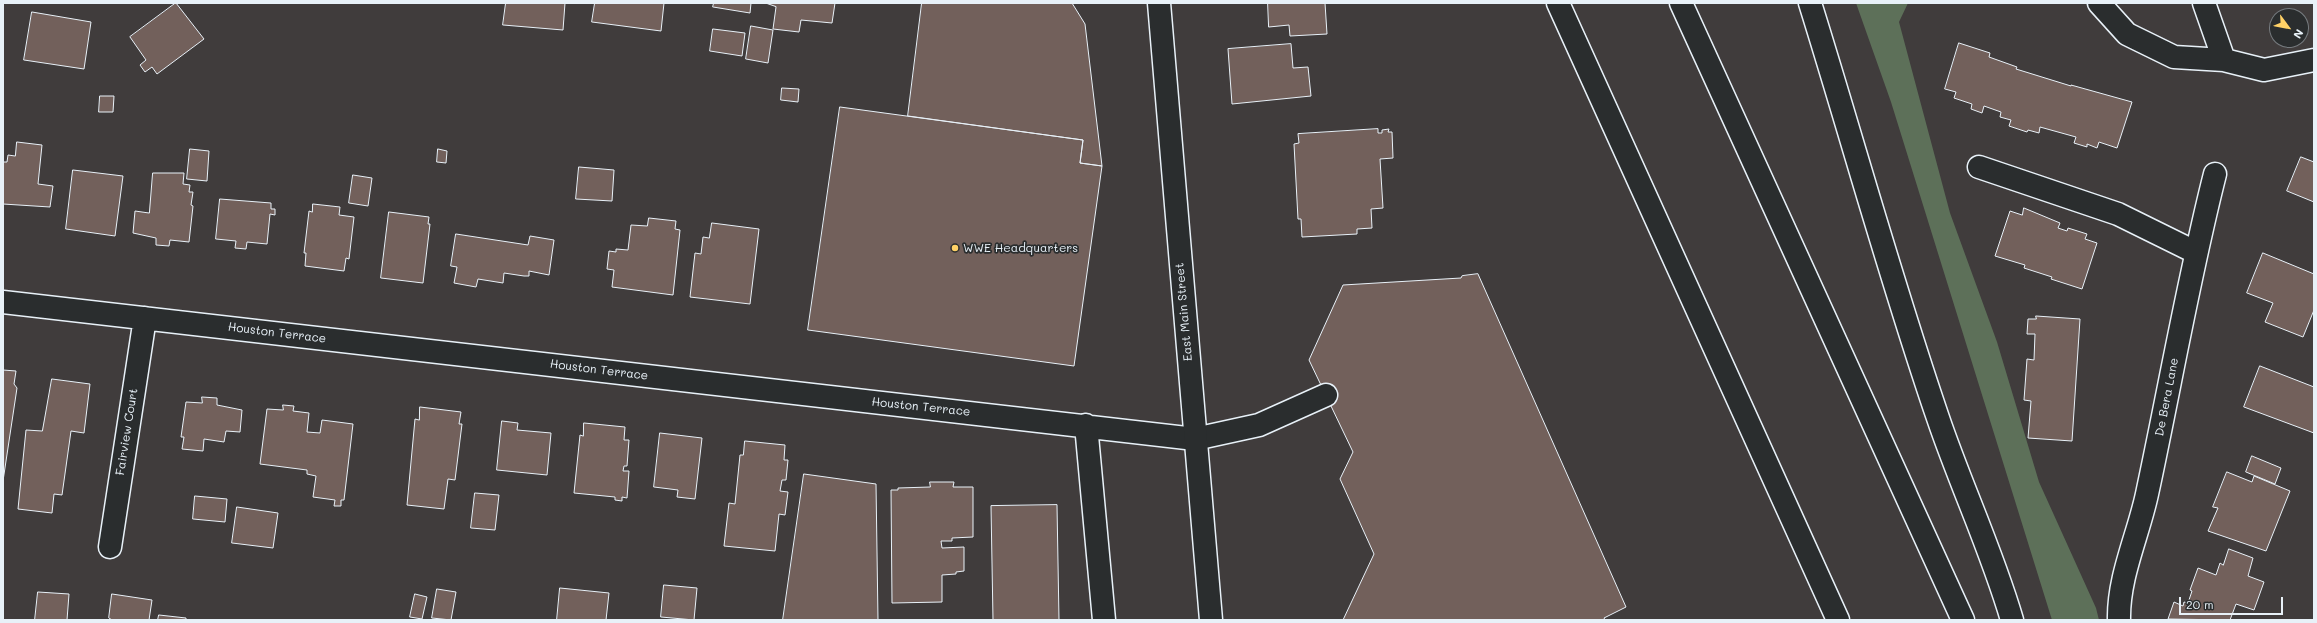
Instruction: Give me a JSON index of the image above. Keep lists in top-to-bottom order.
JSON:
{
  "streets": {
    "main road": [
      "East Main Street",
      "Houston Terrace",
      "De Bera Lane",
      "Fairview Court"
    ]
  },
  "crossings": [
    ["East Main Street", "Houston Terrace"],
    ["Houston Terrace", "Fairview Court"]
  ],
  "places": ["WWE Headquarters"],
  "scale_bar": "20 m",
  "north": "bottom right"
}
